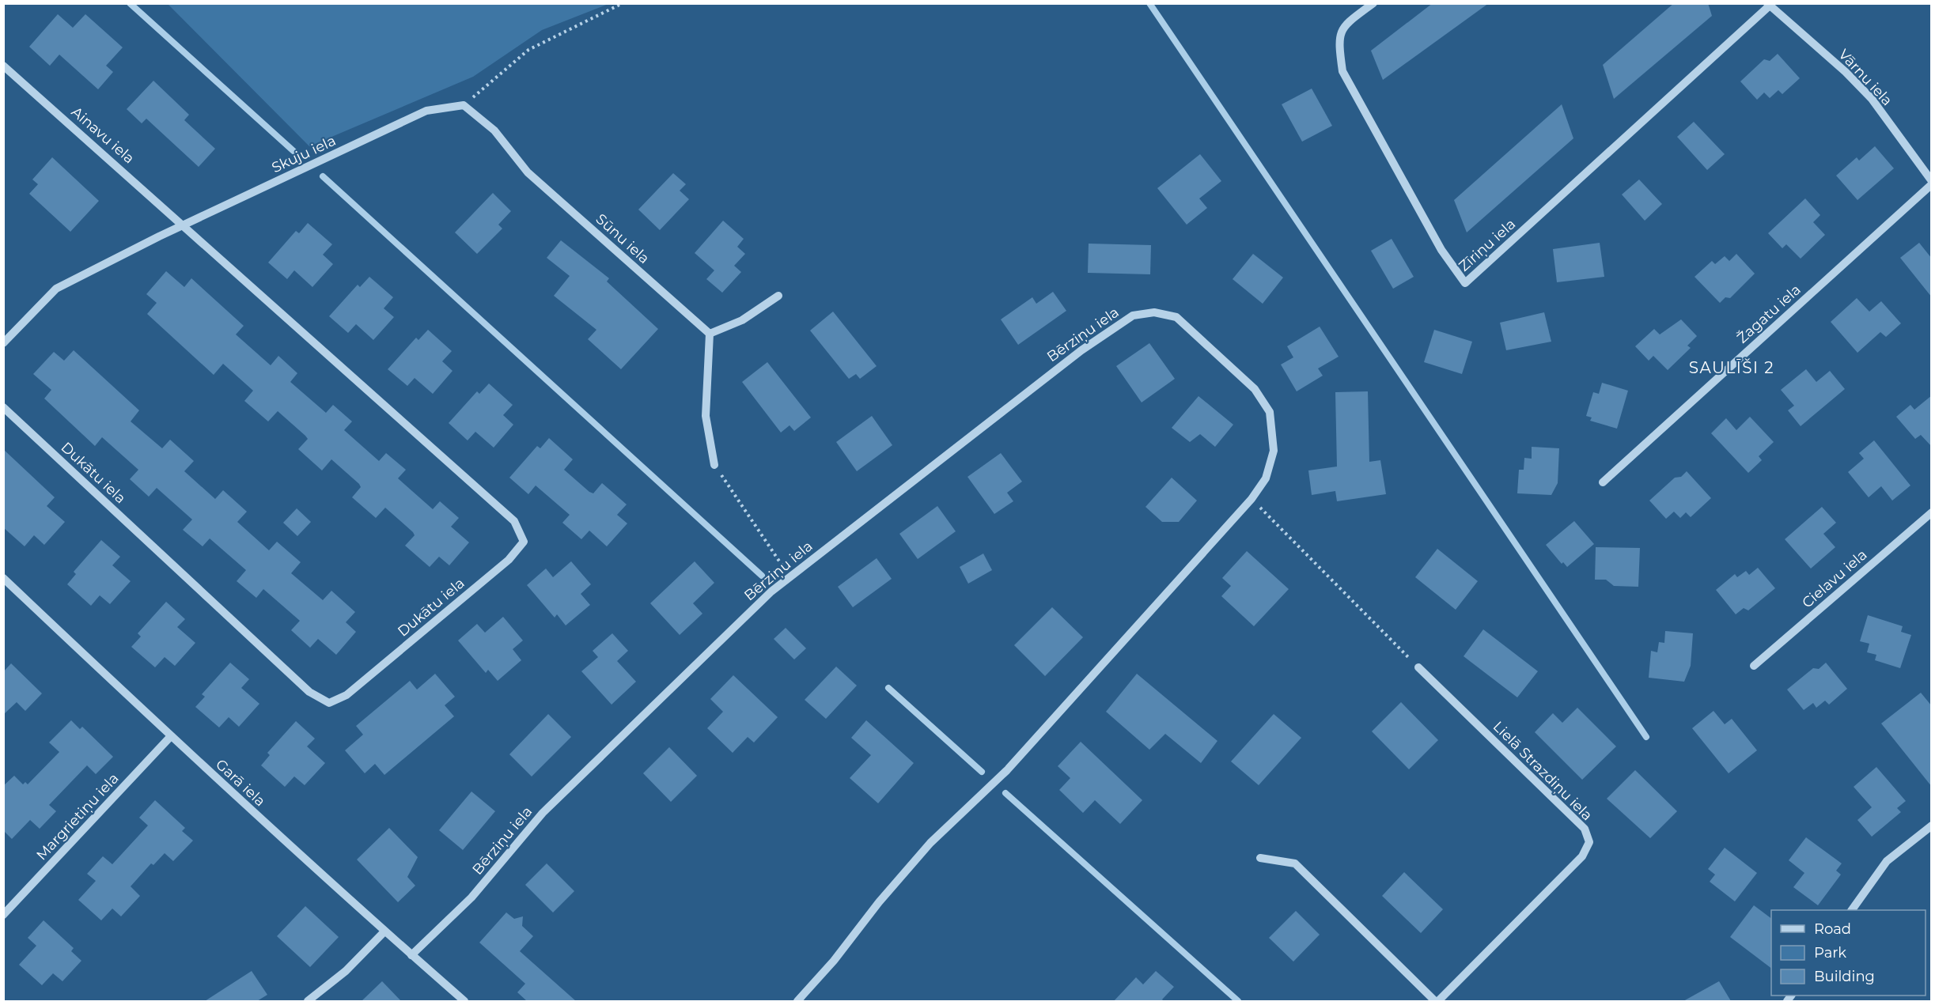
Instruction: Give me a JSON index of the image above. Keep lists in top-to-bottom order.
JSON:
{
  "streets": {
    "street": [
      "Vārnu iela",
      "Ainavu iela",
      "Skuju iela",
      "Sūnu iela",
      "Zīriņu iela",
      "Žagatu iela",
      "Bērziņu iela",
      "Dukātu iela",
      "Cielavu iela",
      "Lielā Strazdiņu iela",
      "Garā iela",
      "Margrietiņu iela"
    ]
  },
  "crossings": [
    ["Vārnu iela", "Zīriņu iela"],
    ["Vārnu iela", "Žagatu iela"],
    ["Ainavu iela", "Skuju iela"],
    ["Ainavu iela", "Dukātu iela"],
    ["Skuju iela", "Sūnu iela"],
    ["Skuju iela", "Dukātu iela"],
    ["Bērziņu iela", "Garā iela"],
    ["Garā iela", "Margrietiņu iela"]
  ],
  "districts": ["SAULĪŠI 2"],
  "legend": ["Road", "Park", "Building"]
}
